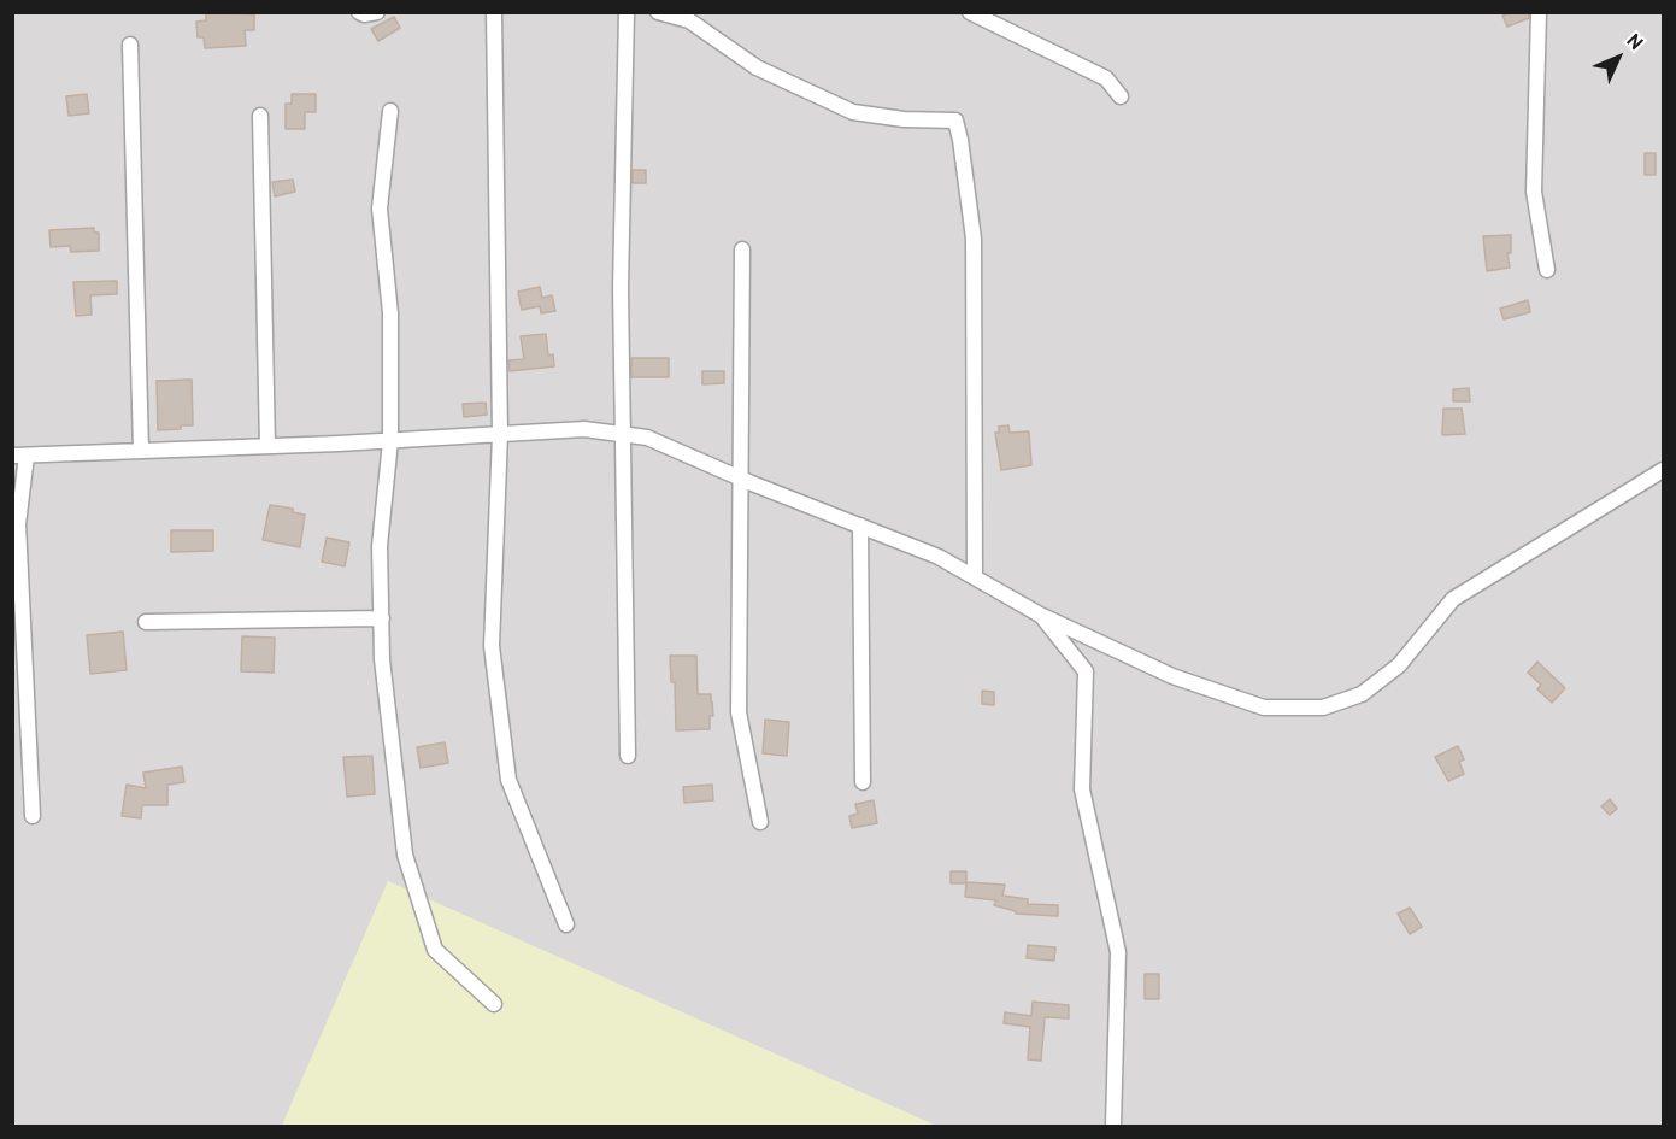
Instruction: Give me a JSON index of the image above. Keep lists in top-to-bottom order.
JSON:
{
  "north": "top right"
}
